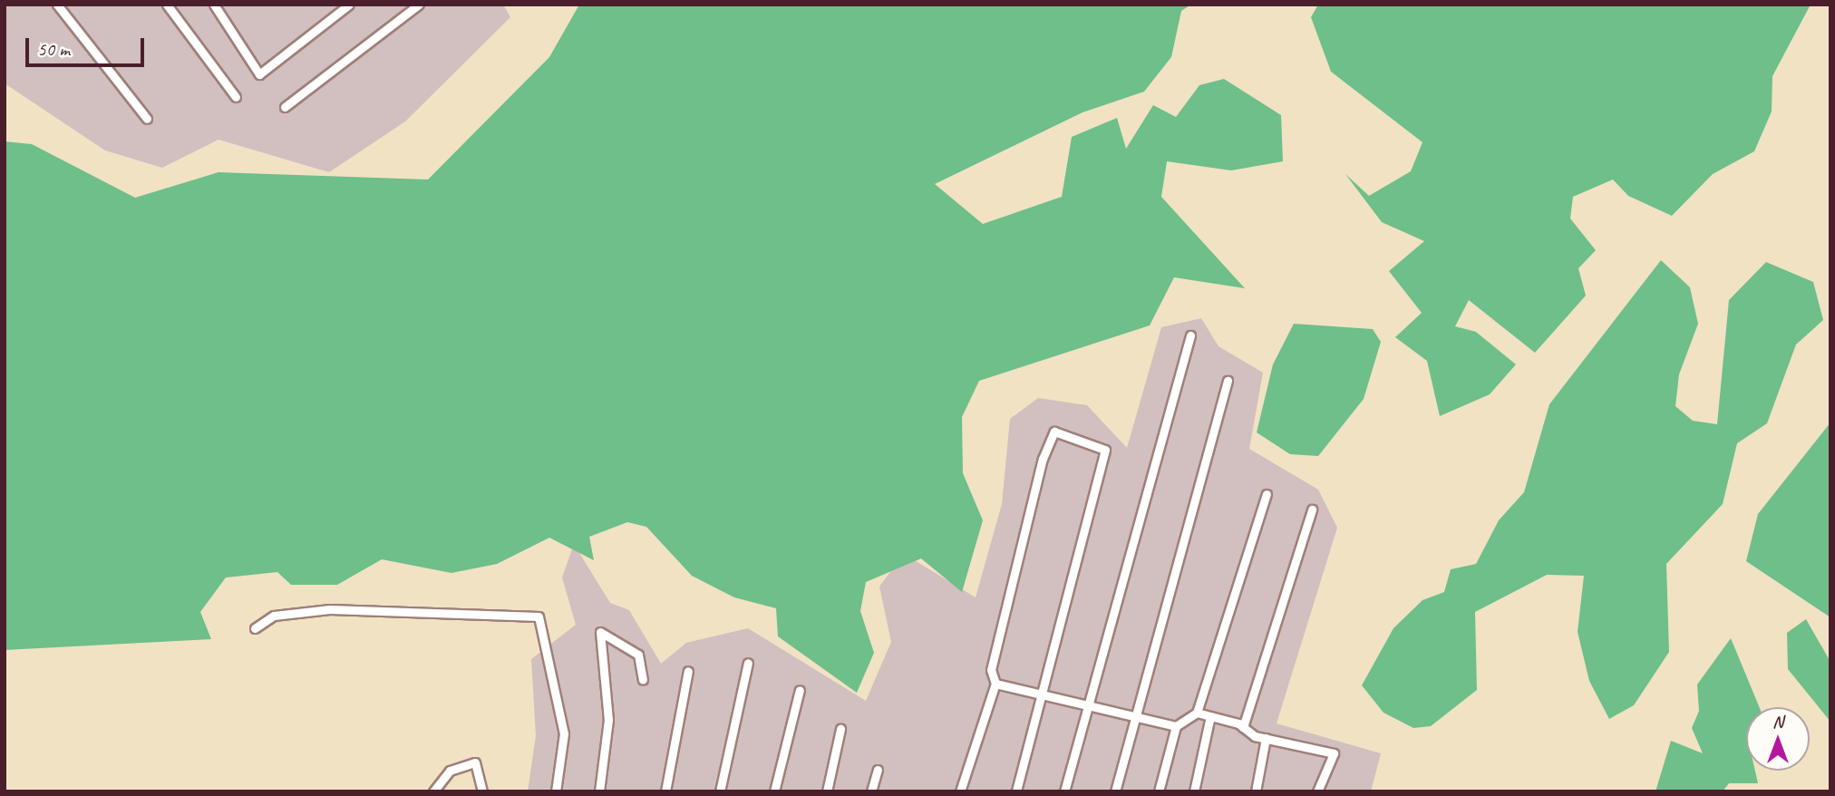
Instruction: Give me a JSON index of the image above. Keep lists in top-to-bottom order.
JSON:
{
  "scale_bar": "50 m",
  "north": "top"
}
